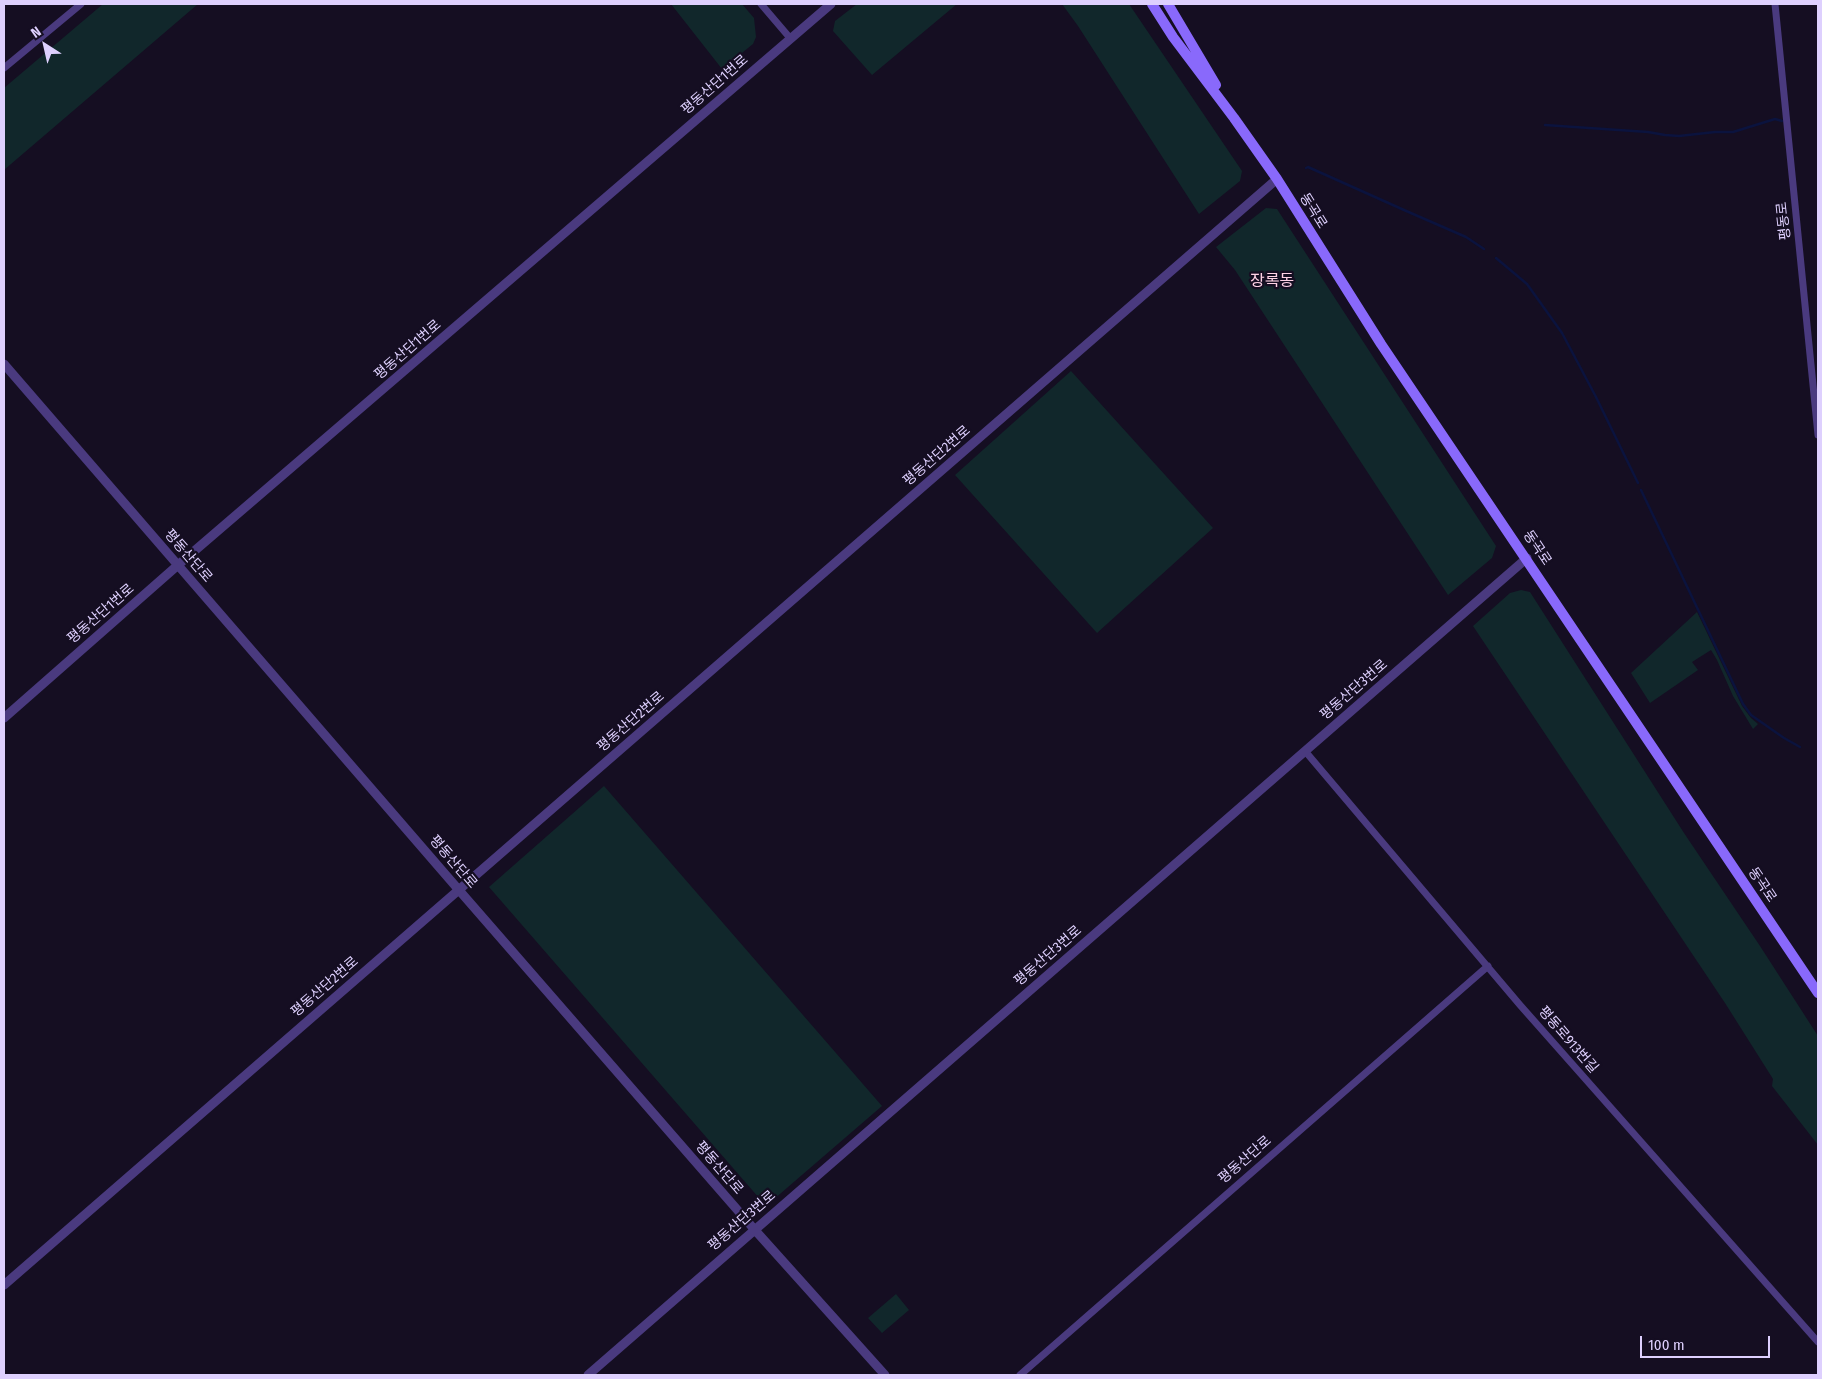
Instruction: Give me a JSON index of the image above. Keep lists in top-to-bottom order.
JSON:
{
  "streets": {
    "main road": ["동곡로"],
    "street": [
      "평동산단1번로",
      "평동로",
      "평동산단2번로",
      "평동산단로",
      "평동산단3번로",
      "평동로913번길"
    ]
  },
  "crossings": [
    ["평동산단1번로", "평동산단로"],
    ["동곡로", "평동산단2번로"],
    ["동곡로", "평동산단3번로"],
    ["평동산단2번로", "평동산단로"],
    ["평동산단로", "평동산단3번로"],
    ["평동산단로", "평동로913번길"],
    ["평동산단3번로", "평동로913번길"]
  ],
  "districts": ["장록동"],
  "scale_bar": "100 m",
  "north": "top left"
}
